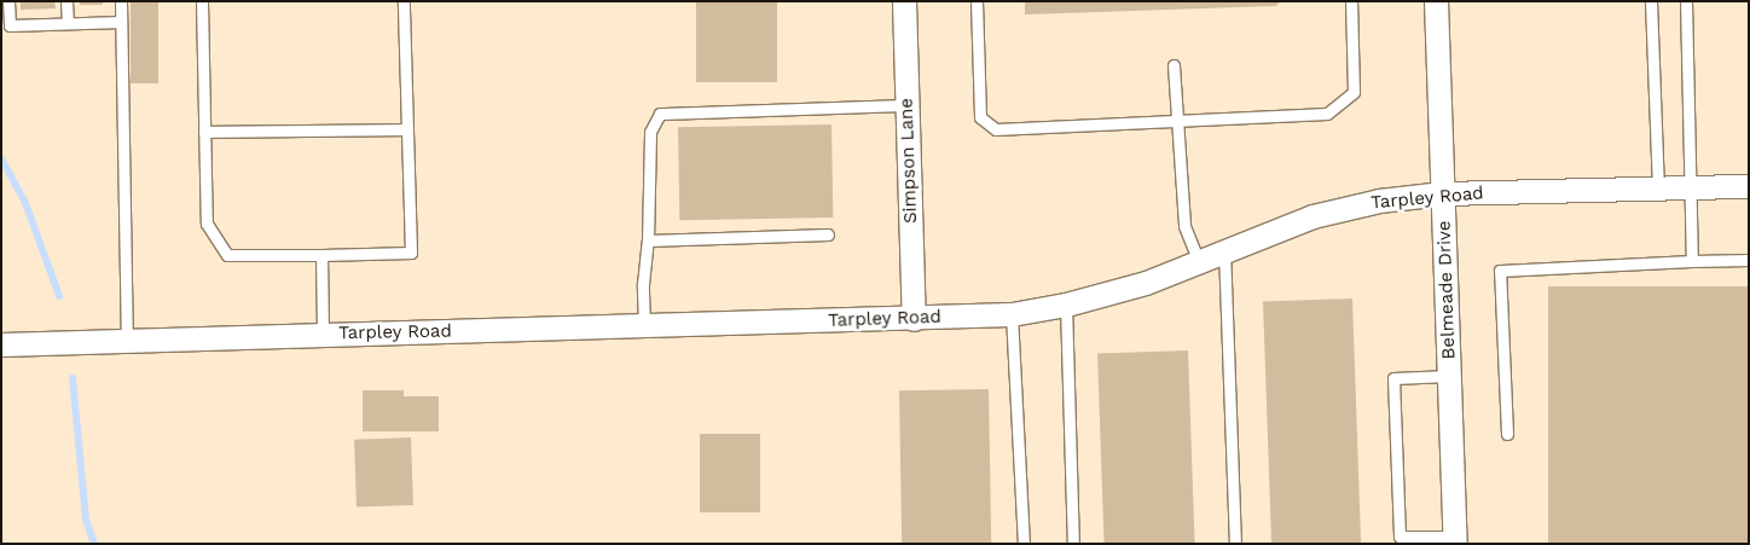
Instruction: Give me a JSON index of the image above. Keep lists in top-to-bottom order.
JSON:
{
  "streets": {
    "street": ["Simpson Lane", "Tarpley Road", "Belmeade Drive"]
  },
  "crossings": [
    ["Simpson Lane", "Tarpley Road"],
    ["Tarpley Road", "Belmeade Drive"]
  ]
}
